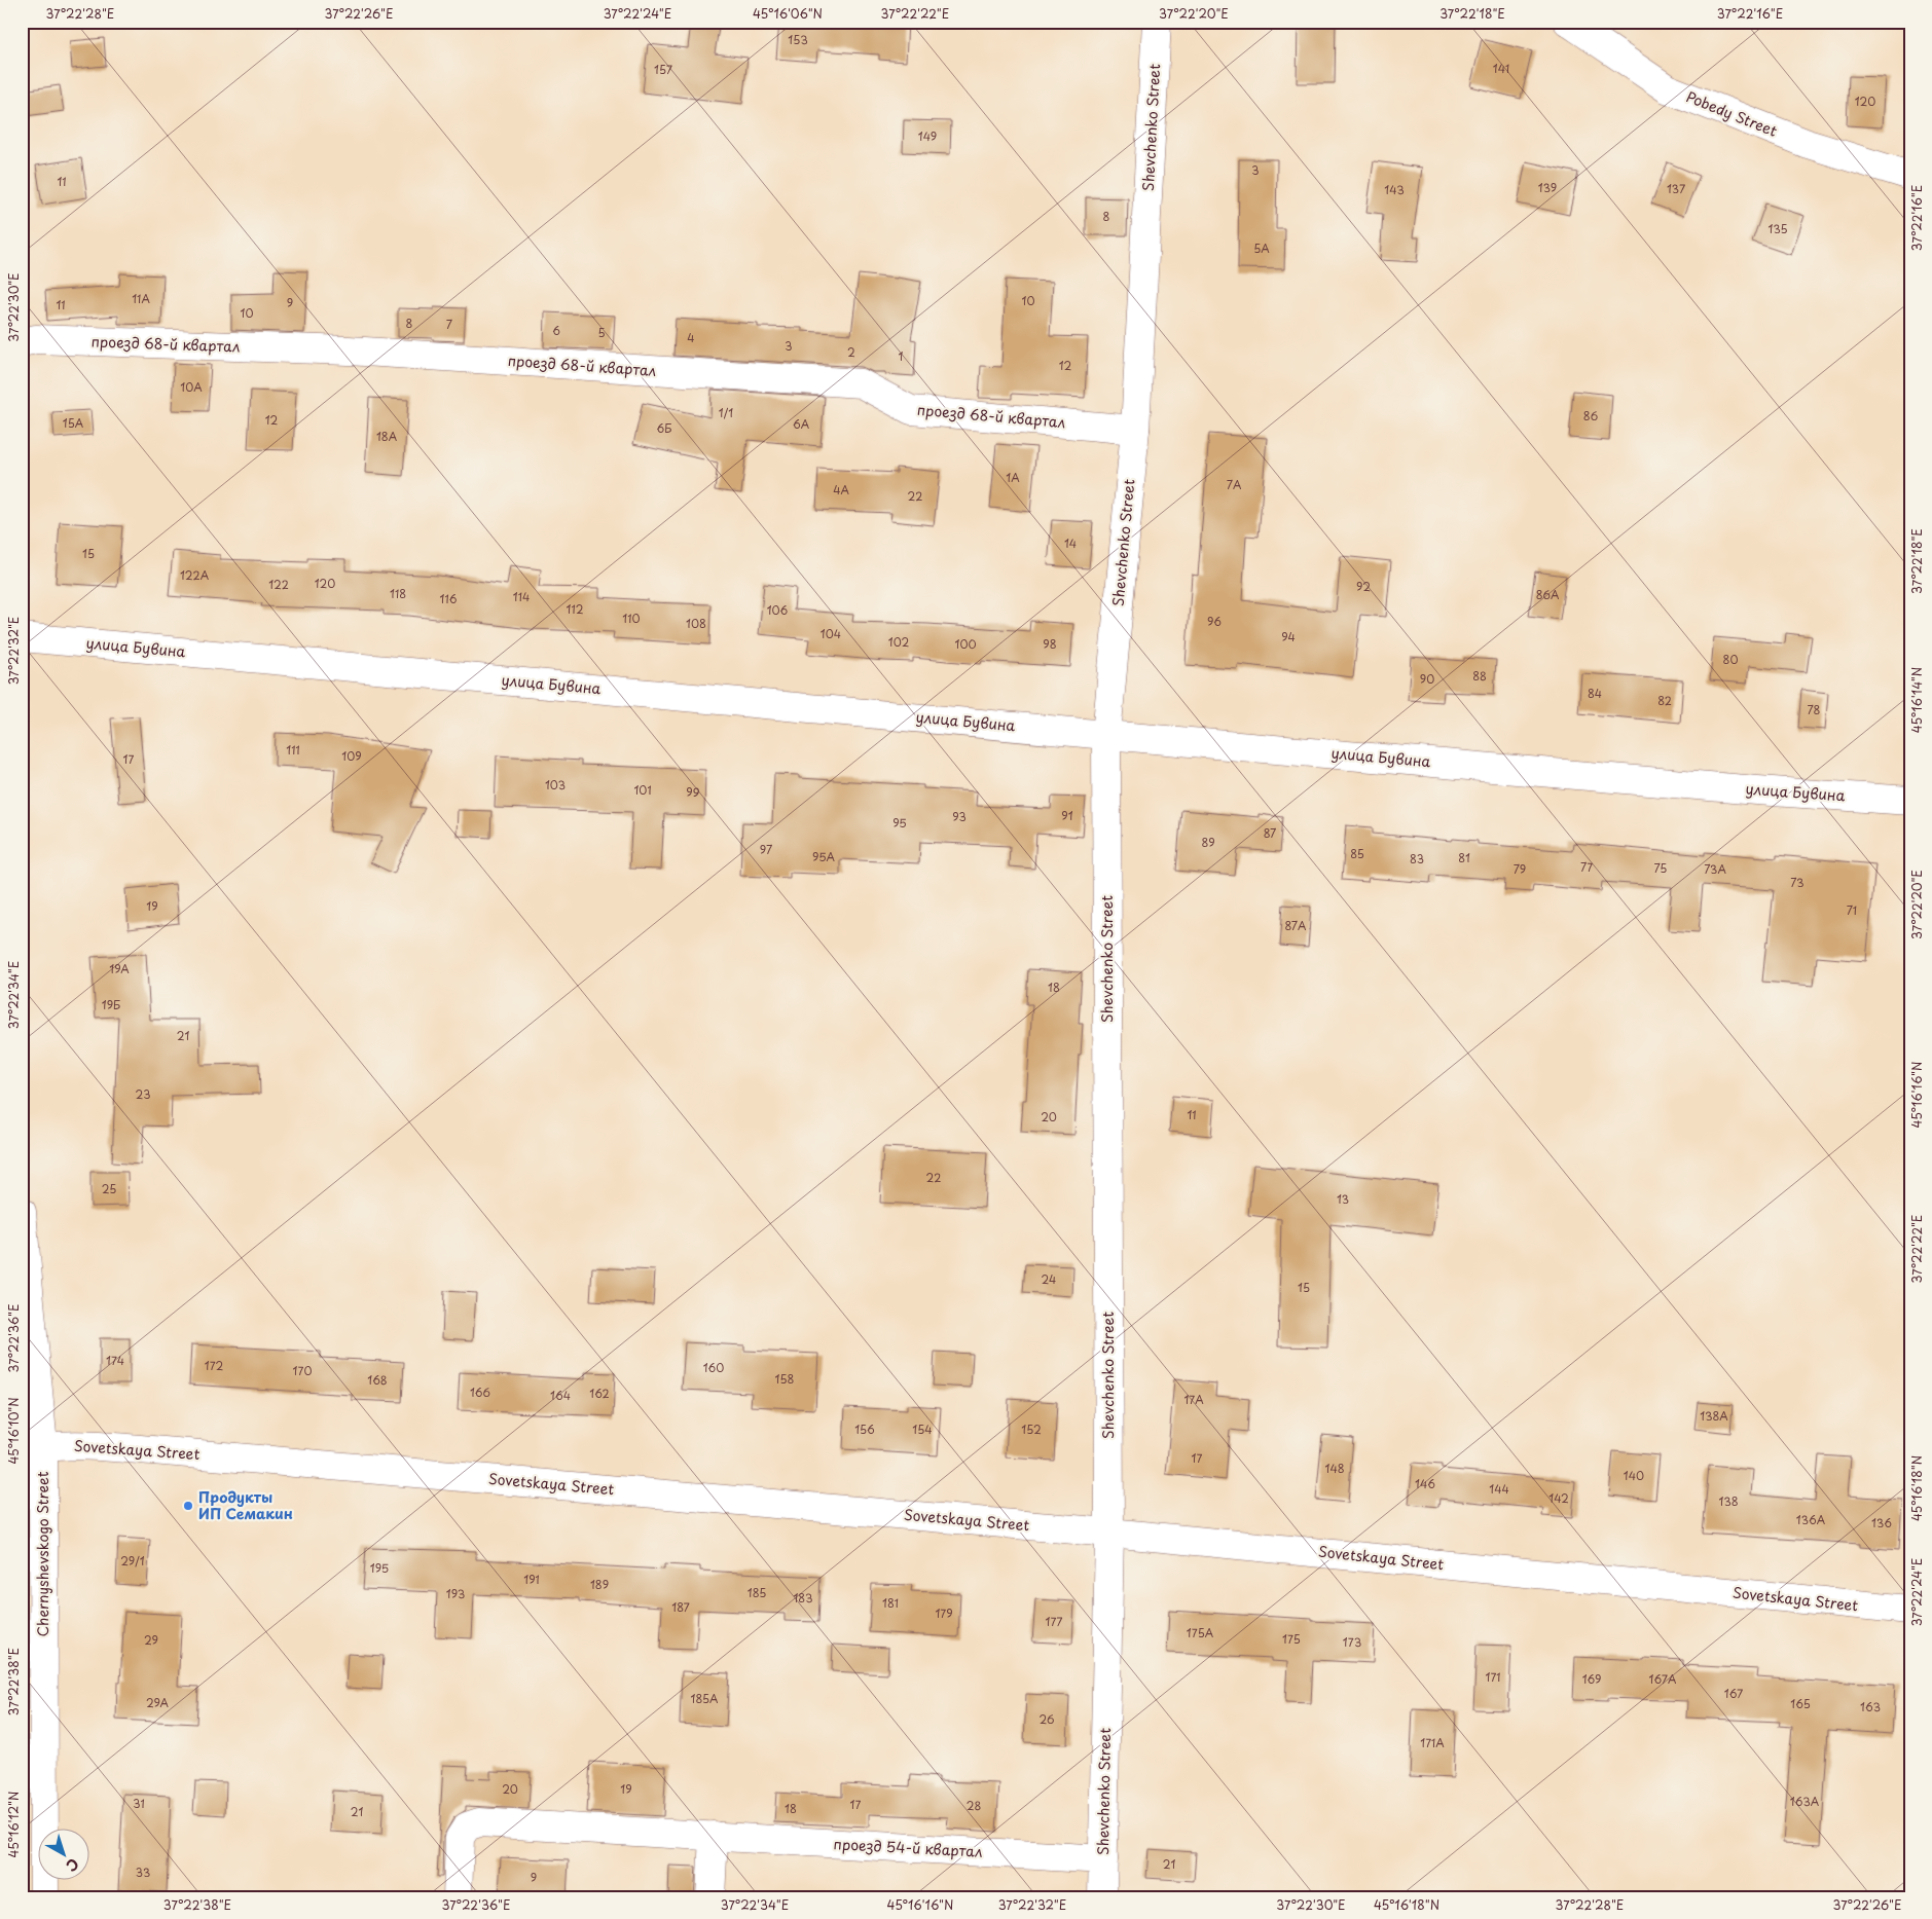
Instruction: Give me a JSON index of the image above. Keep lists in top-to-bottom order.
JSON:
{
  "streets": {
    "street": [
      "Pobedy Street",
      "Shevchenko Street",
      "проезд 68-й квартал",
      "улица Бувина",
      "Sovetskaya Street",
      "Chernyshevskogo Street",
      "проезд 54-й квартал"
    ]
  },
  "crossings": [
    ["Shevchenko Street", "проезд 68-й квартал"],
    ["Shevchenko Street", "улица Бувина"],
    ["Shevchenko Street", "Sovetskaya Street"],
    ["Shevchenko Street", "проезд 54-й квартал"],
    ["Sovetskaya Street", "Chernyshevskogo Street"]
  ],
  "places": ["Продукты ИП Семакин"],
  "house_numbers": [
    "153",
    "141",
    "157",
    "120",
    "149",
    "3",
    "11",
    "139",
    "137",
    "143",
    "8",
    "135",
    "5А",
    "11А",
    "10",
    "9",
    "11",
    "10",
    "8",
    "7",
    "6",
    "5",
    "4",
    "3",
    "2",
    "1",
    "12",
    "10А",
    "1/1",
    "86",
    "12",
    "15А",
    "6А",
    "6Б",
    "18А",
    "1А",
    "7А",
    "4А",
    "22",
    "14",
    "15",
    "122А",
    "120",
    "122",
    "92",
    "118",
    "86А",
    "114",
    "116",
    "112",
    "106",
    "110",
    "96",
    "108",
    "104",
    "94",
    "102",
    "100",
    "98",
    "80",
    "88",
    "90",
    "84",
    "82",
    "78",
    "111",
    "109",
    "17",
    "103",
    "101",
    "99",
    "91",
    "93",
    "95",
    "87",
    "89",
    "97",
    "85",
    "95А",
    "81",
    "83",
    "77",
    "75",
    "79",
    "73А",
    "73",
    "19",
    "71",
    "87А",
    "19А",
    "18",
    "19Б",
    "21",
    "23",
    "11",
    "20",
    "22",
    "25",
    "13",
    "24",
    "15",
    "174",
    "172",
    "160",
    "170",
    "158",
    "168",
    "166",
    "162",
    "164",
    "17А",
    "138А",
    "156",
    "154",
    "152",
    "17",
    "148",
    "140",
    "146",
    "144",
    "142",
    "138",
    "136А",
    "136",
    "29/1",
    "195",
    "191",
    "189",
    "185",
    "193",
    "183",
    "181",
    "187",
    "179",
    "177",
    "175А",
    "175",
    "29",
    "173",
    "171",
    "169",
    "167А",
    "167",
    "185А",
    "29А",
    "165",
    "163",
    "26",
    "171А",
    "20",
    "19",
    "163А",
    "31",
    "17",
    "28",
    "18",
    "21",
    "21",
    "33",
    "9"
  ],
  "north": "bottom right",
  "coordinates": [
    "37°22'28\"E",
    "37°22'26\"E",
    "37°22'24\"E",
    "45°16'06\"N",
    "37°22'22\"E",
    "37°22'20\"E",
    "37°22'18\"E",
    "37°22'16\"E",
    "37°22'30\"E",
    "37°22'32\"E",
    "45°16'14\"N",
    "37°22'34\"E",
    "45°16'16\"N",
    "37°22'36\"E",
    "45°16'10\"N",
    "45°16'18\"N",
    "37°22'38\"E",
    "45°16'12\"N"
  ]
}
